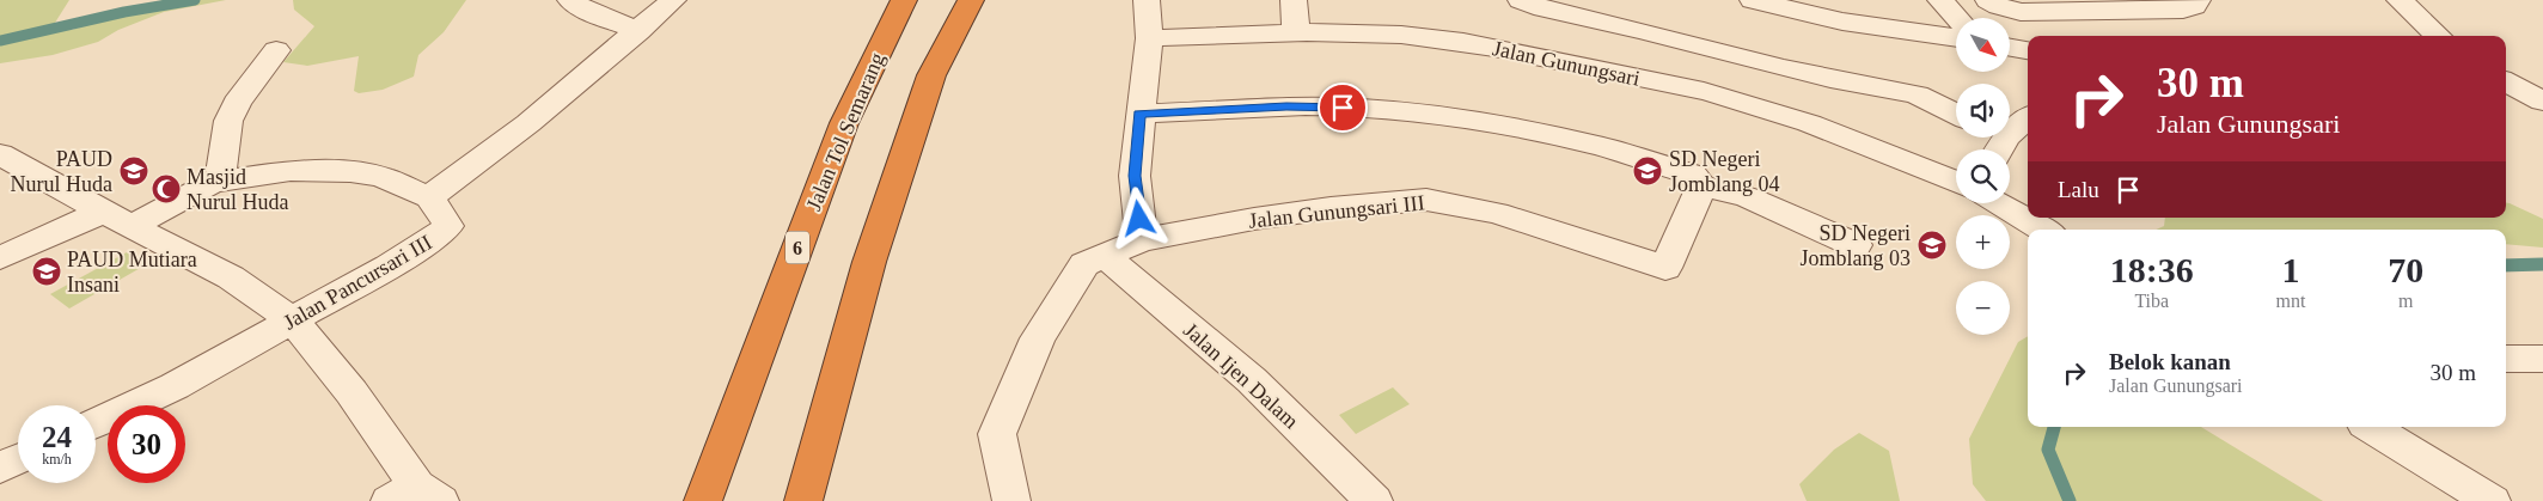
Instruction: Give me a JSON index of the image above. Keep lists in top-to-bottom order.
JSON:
{
  "streets": {
    "highway": ["Jalan Tol Semarang", "6"],
    "street": [
      "Jalan Gunungsari",
      "Jalan Gunungsari III",
      "Jalan Pancursari III",
      "Jalan Ijen Dalam"
    ]
  },
  "places": {
    "school or university": [
      "PAUD Nurul Huda",
      "SD Negeri Jomblang 04",
      "SD Negeri Jomblang 03",
      "PAUD Mutiara Insani"
    ],
    "mosque": ["Masjid Nurul Huda"]
  },
  "north": "bottom right",
  "page": {
    "map_buttons": ["+", "−"],
    "turn": ["30 m", "Jalan Gunungsari"],
    "then": "Lalu",
    "eta": [
      "18:36",
      "Tiba",
      "1",
      "mnt",
      "70",
      "m"
    ],
    "list": [
      {
        "name": "Belok kanan",
        "note": "Jalan Gunungsari",
        "value": "30 m"
      }
    ],
    "speed": "24 km/h",
    "limit": "30"
  }
}
